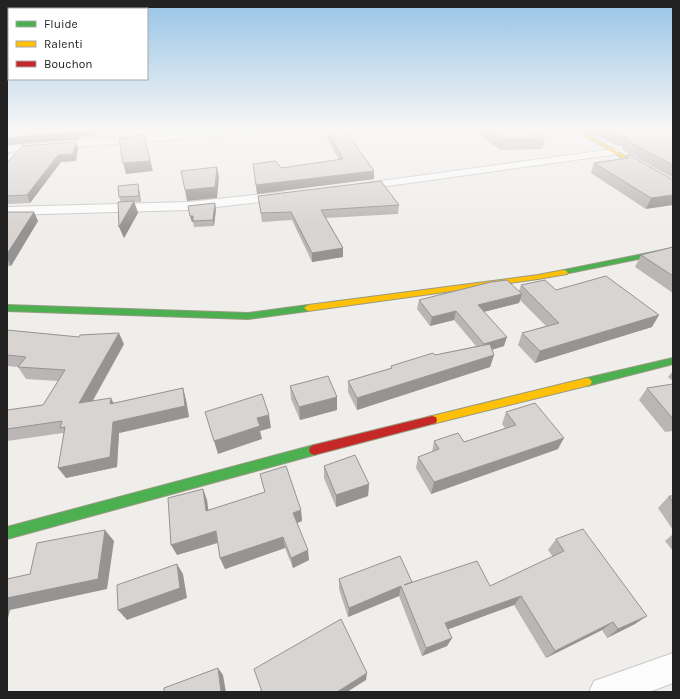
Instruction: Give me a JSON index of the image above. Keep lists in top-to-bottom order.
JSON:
{
  "legend": ["Fluide", "Ralenti", "Bouchon"]
}
